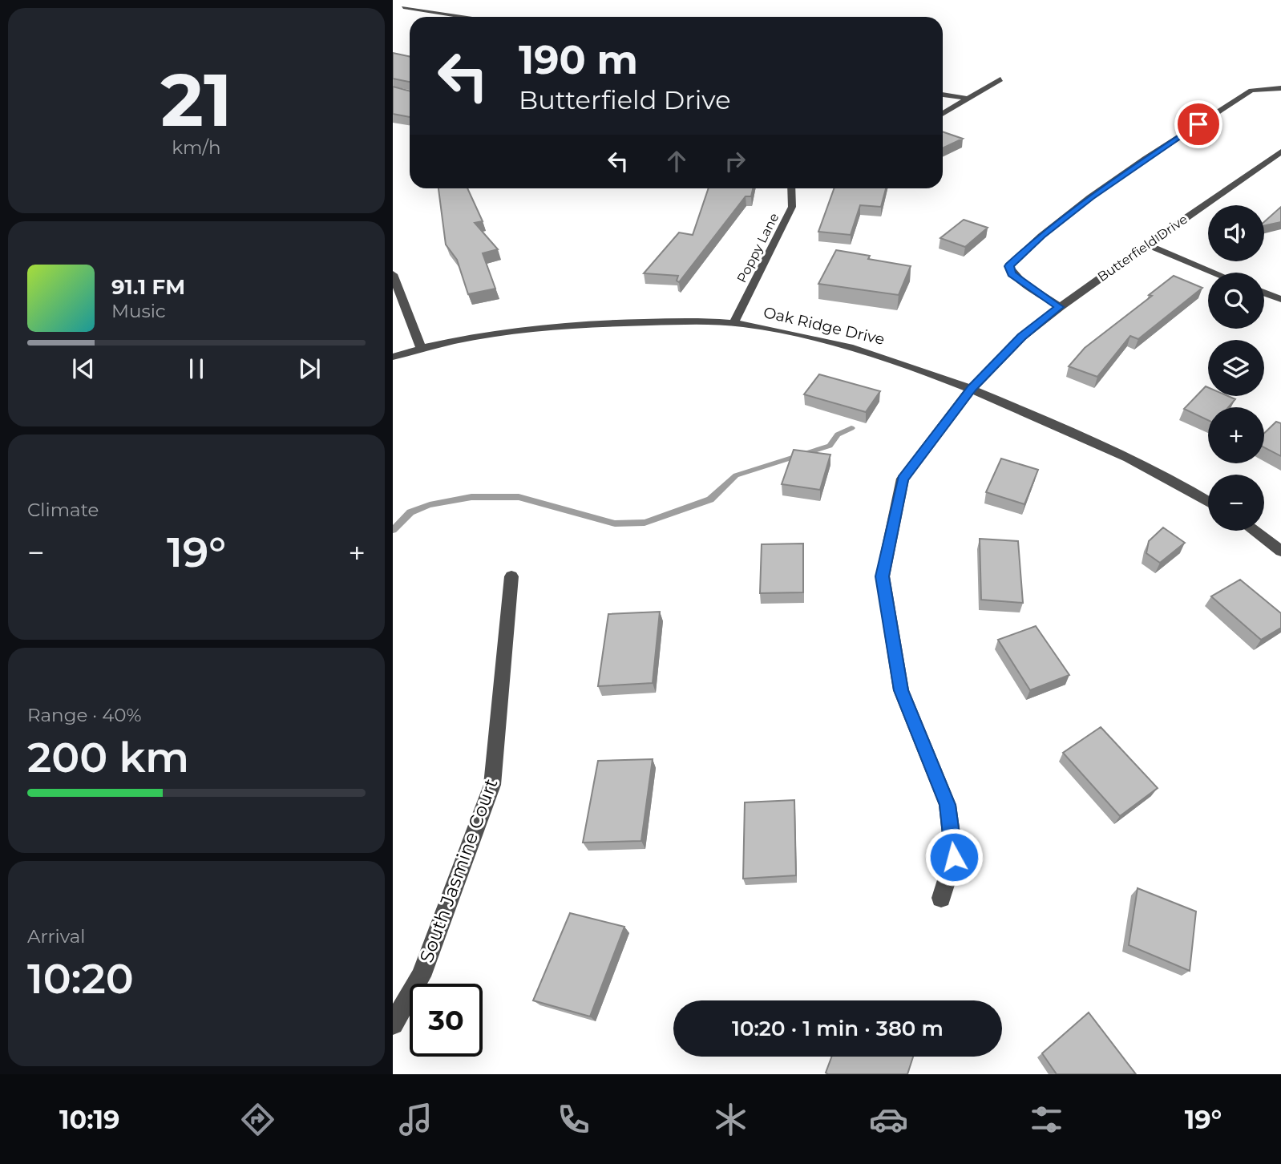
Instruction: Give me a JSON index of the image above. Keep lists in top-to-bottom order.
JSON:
{
  "streets": {
    "street": [
      "Poppy Lane",
      "Butterfield Drive",
      "Oak Ridge Drive",
      "South Jasmine Court"
    ]
  },
  "crossings": [
    ["Poppy Lane", "Oak Ridge Drive"],
    ["Butterfield Drive", "Oak Ridge Drive"]
  ],
  "page": {
    "tile": [
      ["21", "km/h"],
      "Climate",
      ["Range · 40%", "200 km"],
      ["Arrival", "10:20"]
    ],
    "turn": ["190 m", "Butterfield Drive"],
    "map_buttons": ["+", "−"],
    "song": ["91.1 FM", "Music"],
    "heat": ["−", "19°", "+"],
    "limit": "30",
    "trip": "10:20 · 1 min · 380 m",
    "tabs": ["10:19", "19°"]
  }
}
